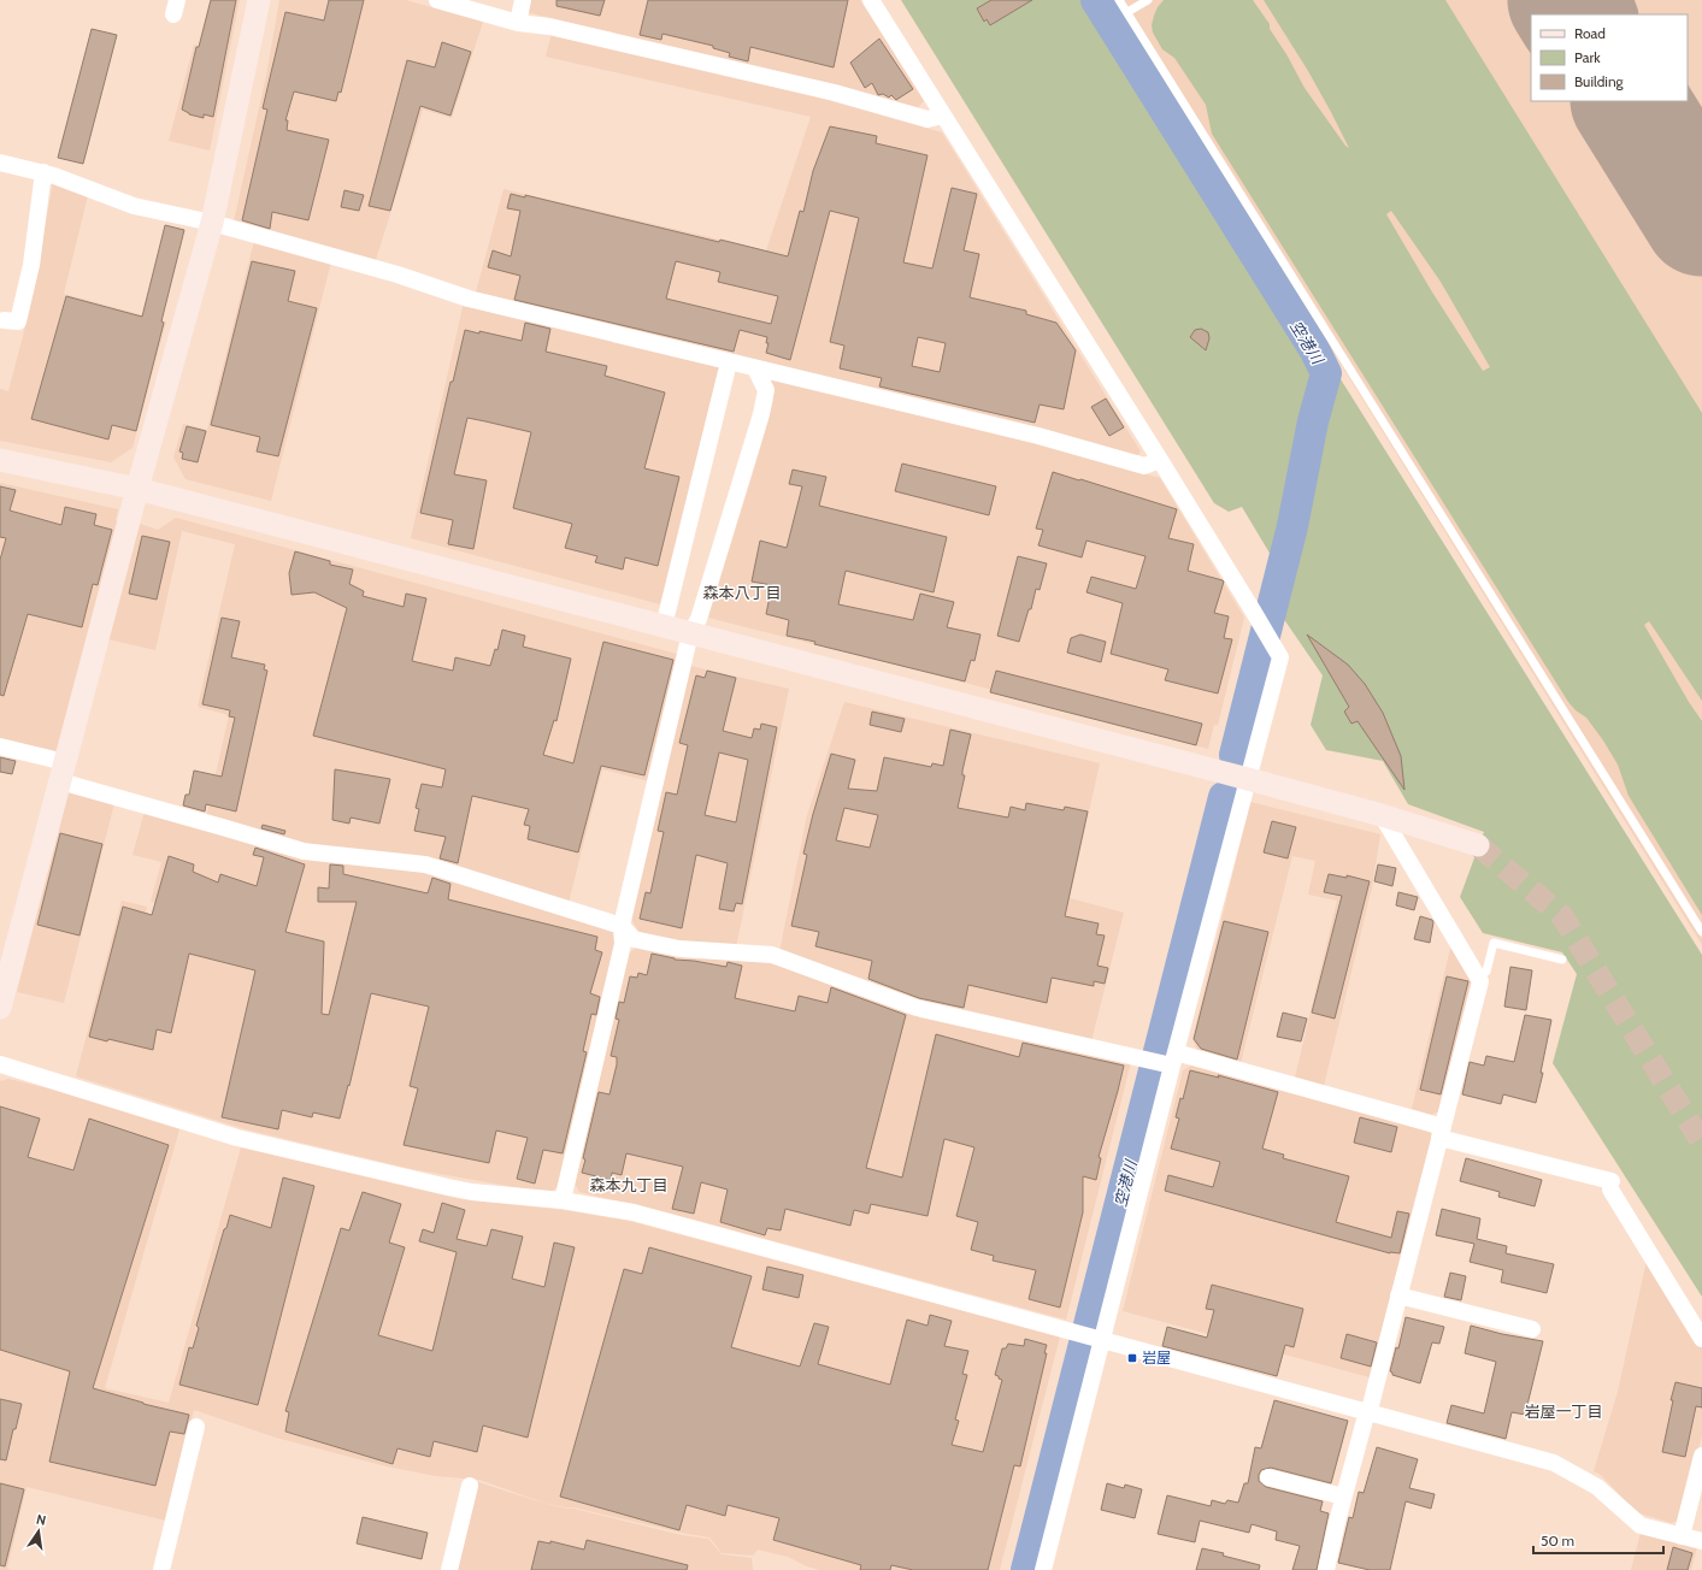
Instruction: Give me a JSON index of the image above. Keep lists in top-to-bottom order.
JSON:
{
  "districts": ["森本八丁目", "森本九丁目", "岩屋一丁目"],
  "water": ["空港川"],
  "places": {
    "transit": ["岩屋"]
  },
  "legend": ["Road", "Park", "Building"],
  "scale_bar": "50 m",
  "north": "top"
}
